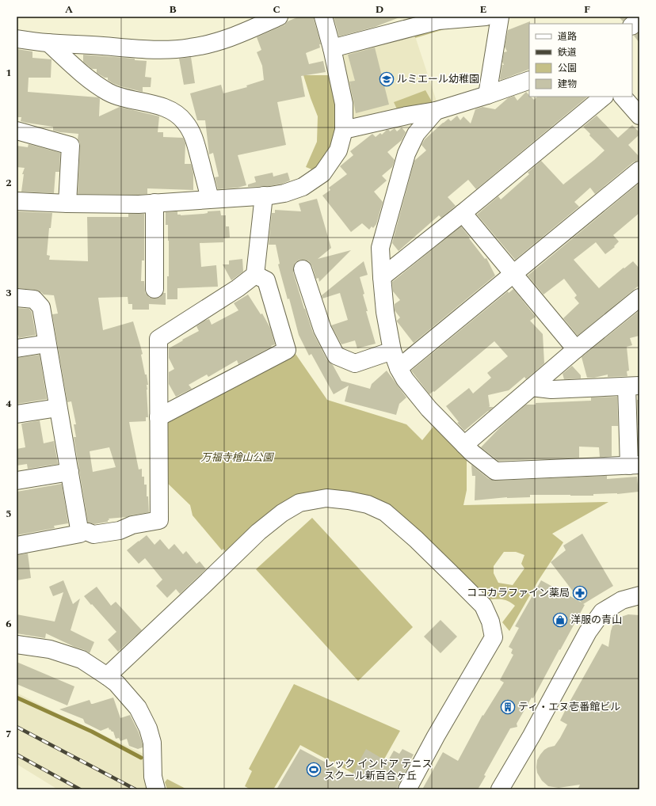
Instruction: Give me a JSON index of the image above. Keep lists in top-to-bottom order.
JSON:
{
  "parks": ["万福寺檜山公園"],
  "places": {
    "school or university": ["ルミエール幼稚園"],
    "pharmacy": ["ココカラファイン薬局"],
    "shop": ["洋服の青山"],
    "building": ["ティ・エヌ壱番館ビル"],
    "sports": ["レック インドア テニス スクール新百合ヶ丘"]
  },
  "legend": [
    "道路",
    "鉄道",
    "公園",
    "建物"
  ],
  "grid": {
    "columns": [
      "A",
      "B",
      "C",
      "D",
      "E",
      "F"
    ],
    "rows": [
      "1",
      "2",
      "3",
      "4",
      "5",
      "6",
      "7"
    ]
  }
}
